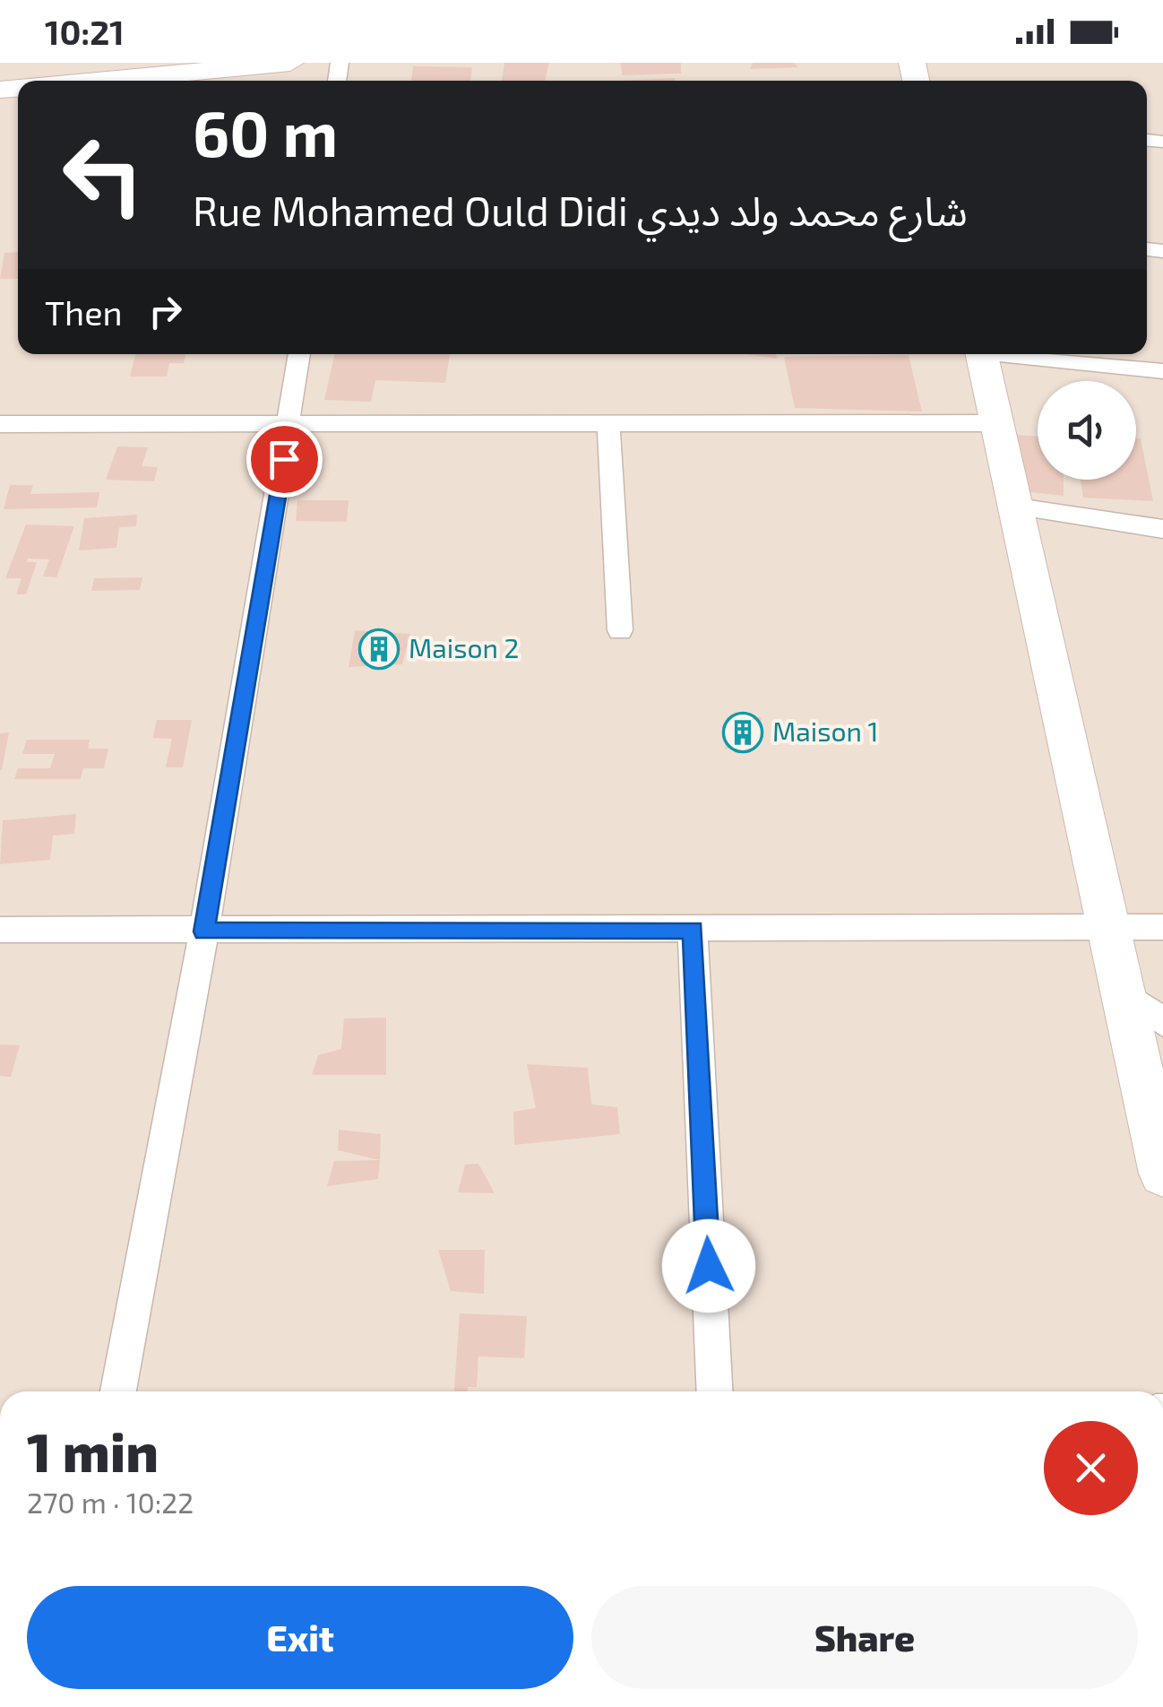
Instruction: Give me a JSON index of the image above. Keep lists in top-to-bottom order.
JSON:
{
  "places": {
    "building": ["Maison 2", "Maison 1"]
  },
  "page": {
    "status": "10:21",
    "turn": ["60 m", "Rue Mohamed Ould Didi شارع محمد ولد ديدي"],
    "then": "Then",
    "heading": ["1 min", "270 m · 10:22"],
    "buttons": ["Exit", "Share"]
  }
}
